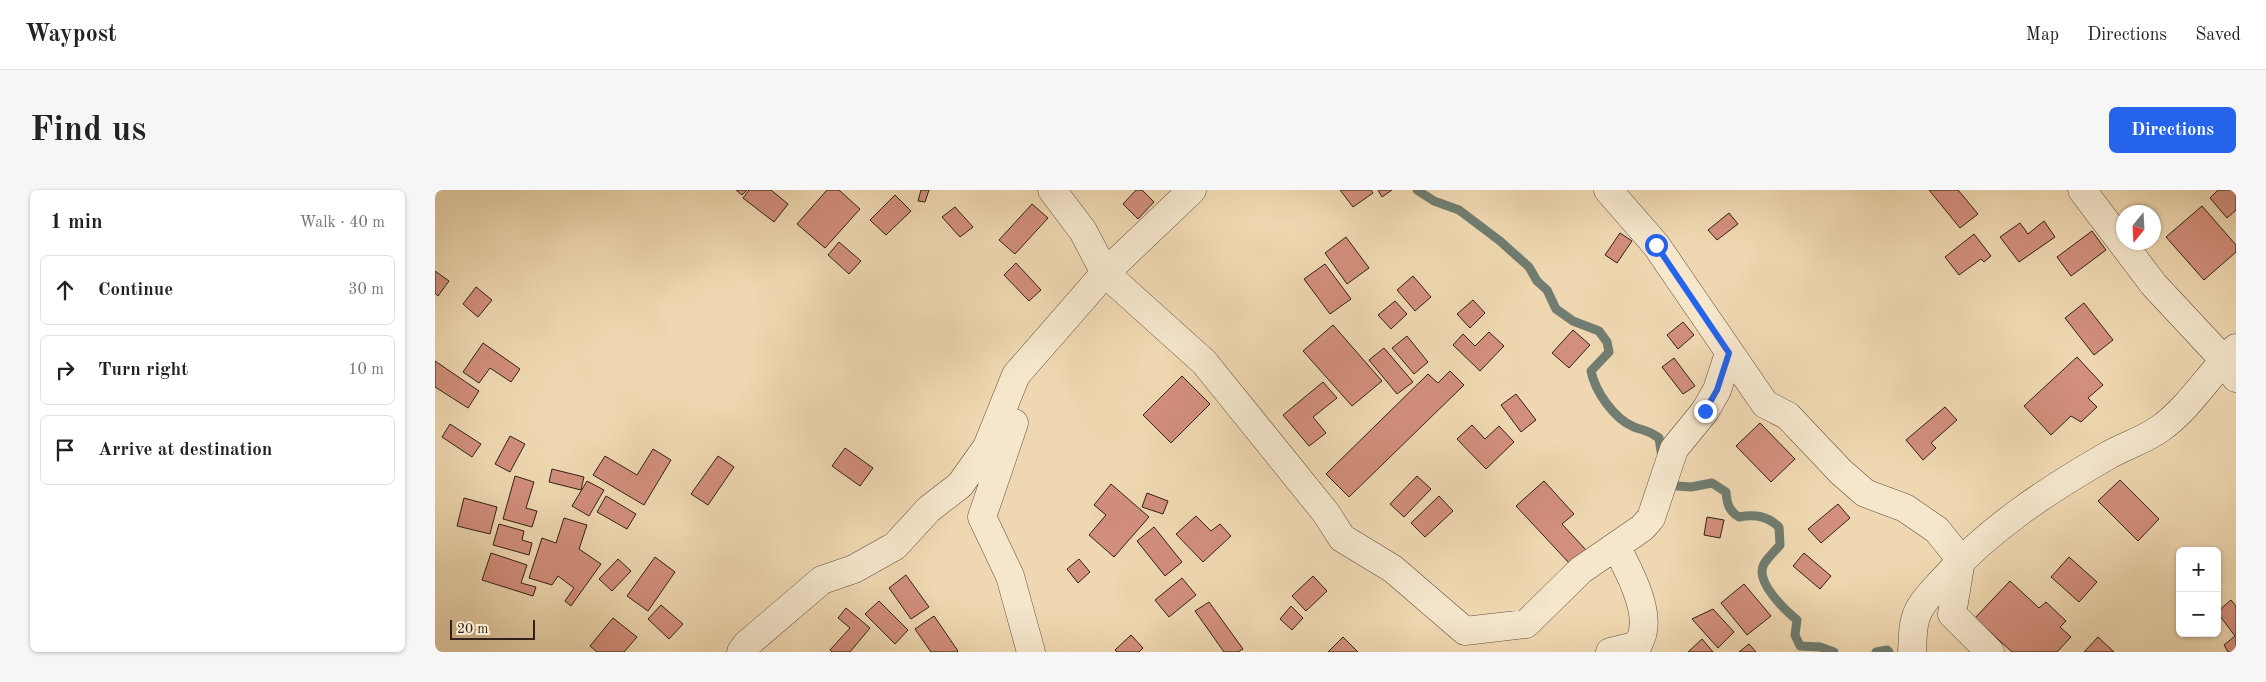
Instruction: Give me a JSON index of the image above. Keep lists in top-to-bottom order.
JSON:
{
  "scale_bar": "20 m",
  "north": "bottom",
  "page": {
    "header": "Waypost",
    "nav": ["Map", "Directions", "Saved"],
    "buttons": "Directions",
    "title": "Find us",
    "heading": ["1 min", "Walk · 40 m"],
    "list": [
      ["Continue", "30 m"],
      ["Turn right", "10 m"],
      "Arrive at destination"
    ],
    "map_buttons": ["+", "−"],
    "scale": "20 m"
  }
}
